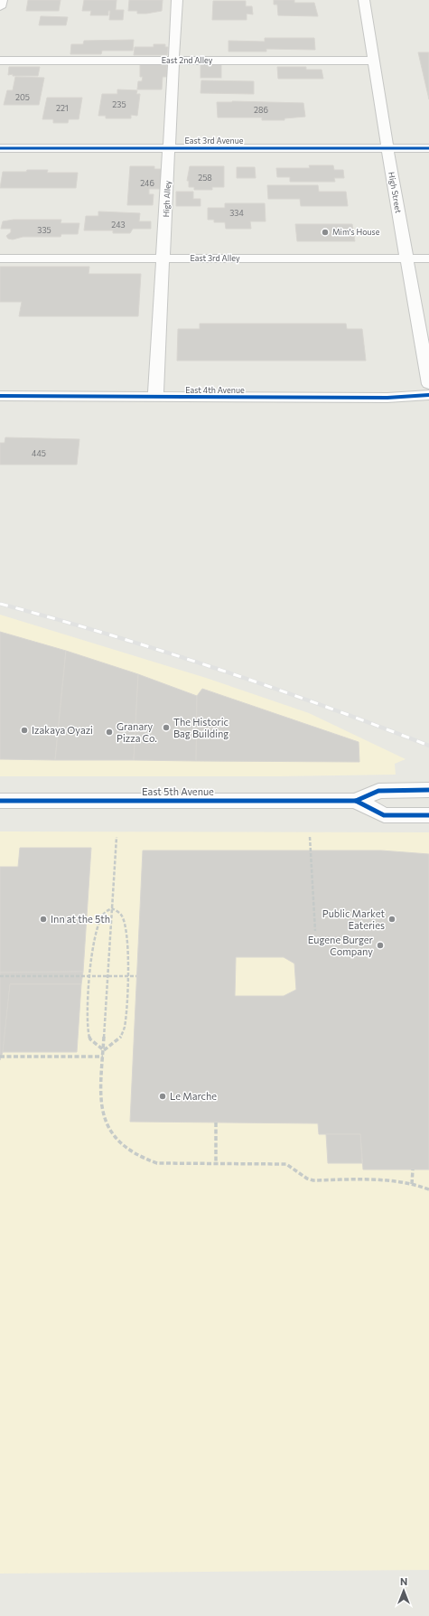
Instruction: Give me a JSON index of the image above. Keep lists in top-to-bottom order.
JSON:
{
  "streets": {
    "street": [
      "East 2nd Alley",
      "East 3rd Avenue",
      "High Street",
      "High Alley",
      "East 3rd Alley",
      "East 4th Avenue",
      "East 5th Avenue"
    ]
  },
  "crossings": [
    ["East 2nd Alley", "High Street"],
    ["East 2nd Alley", "High Alley"],
    ["East 3rd Avenue", "High Street"],
    ["East 3rd Avenue", "High Alley"],
    ["High Street", "East 3rd Alley"],
    ["High Alley", "East 3rd Alley"],
    ["High Alley", "East 4th Avenue"]
  ],
  "places": [
    "Mim's House",
    "The Historic Bag Building",
    "Izakaya Oyazi",
    "Granary Pizza Co.",
    "Inn at the 5th",
    "Public Market Eateries",
    "Eugene Burger Company",
    "Le Marche"
  ],
  "house_numbers": [
    "205",
    "235",
    "221",
    "286",
    "258",
    "246",
    "334",
    "243",
    "335",
    "445"
  ],
  "north": "top"
}
